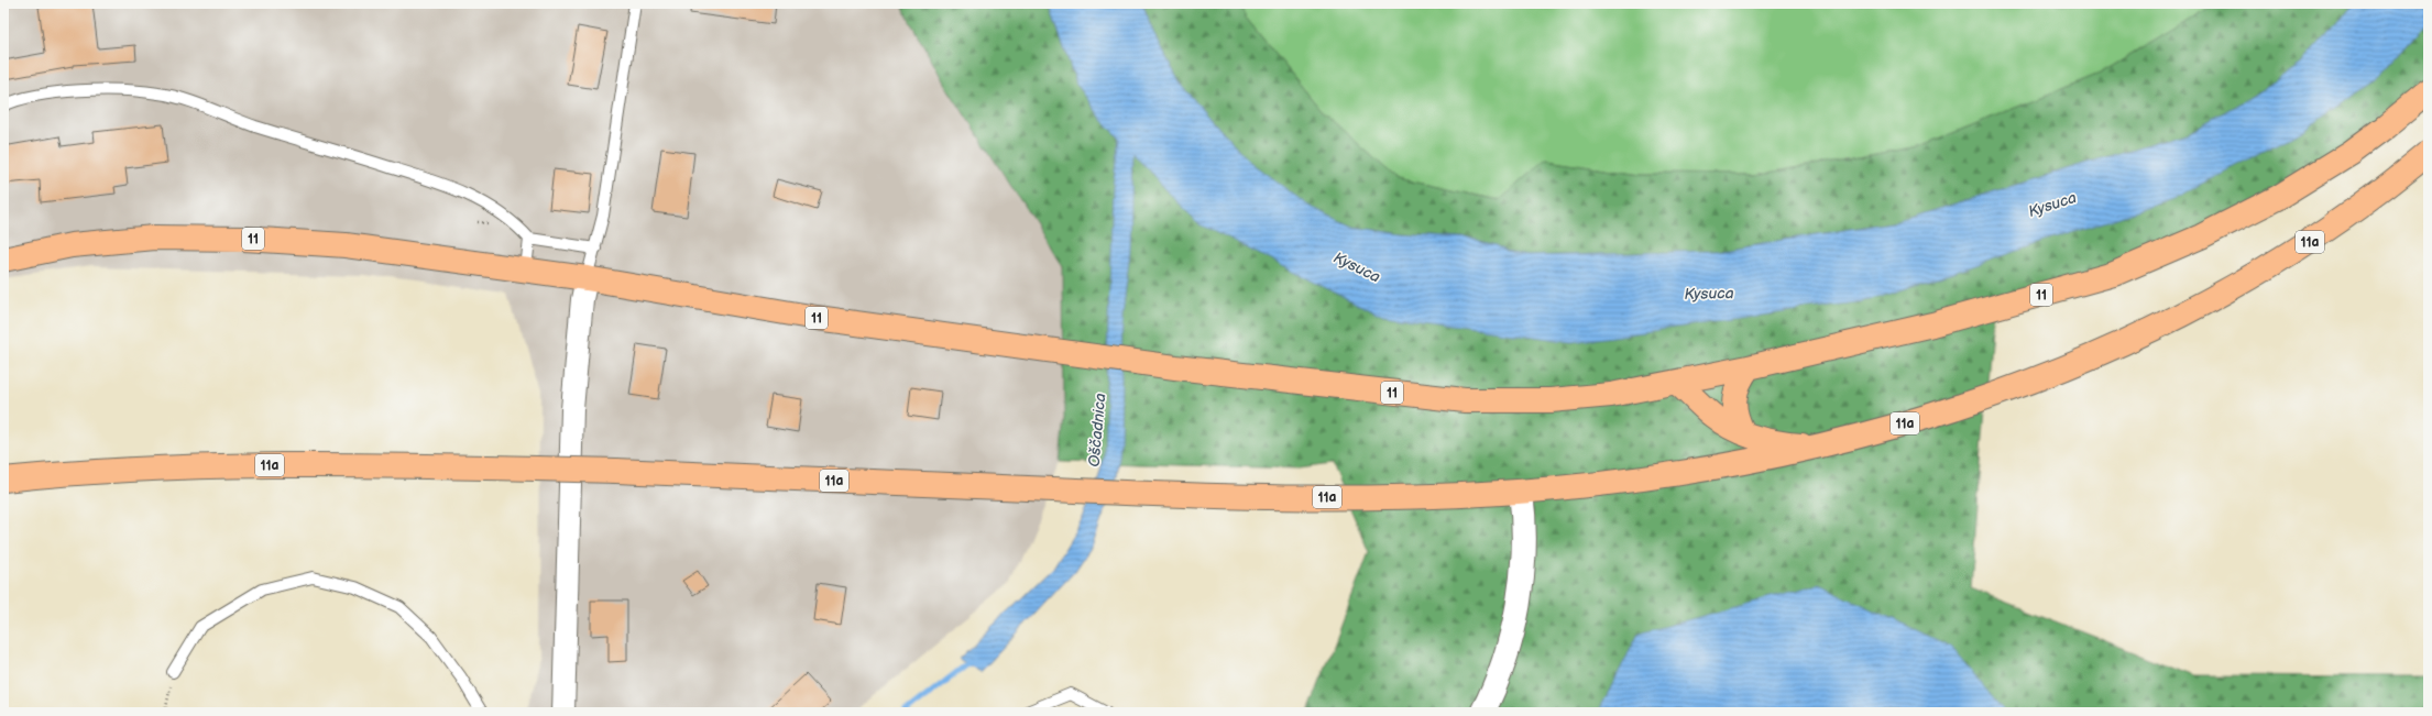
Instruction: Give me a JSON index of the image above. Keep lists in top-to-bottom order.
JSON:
{
  "streets": {
    "main road": ["11", "11a"]
  },
  "water": ["Kysuca", "Oščadnica"]
}
